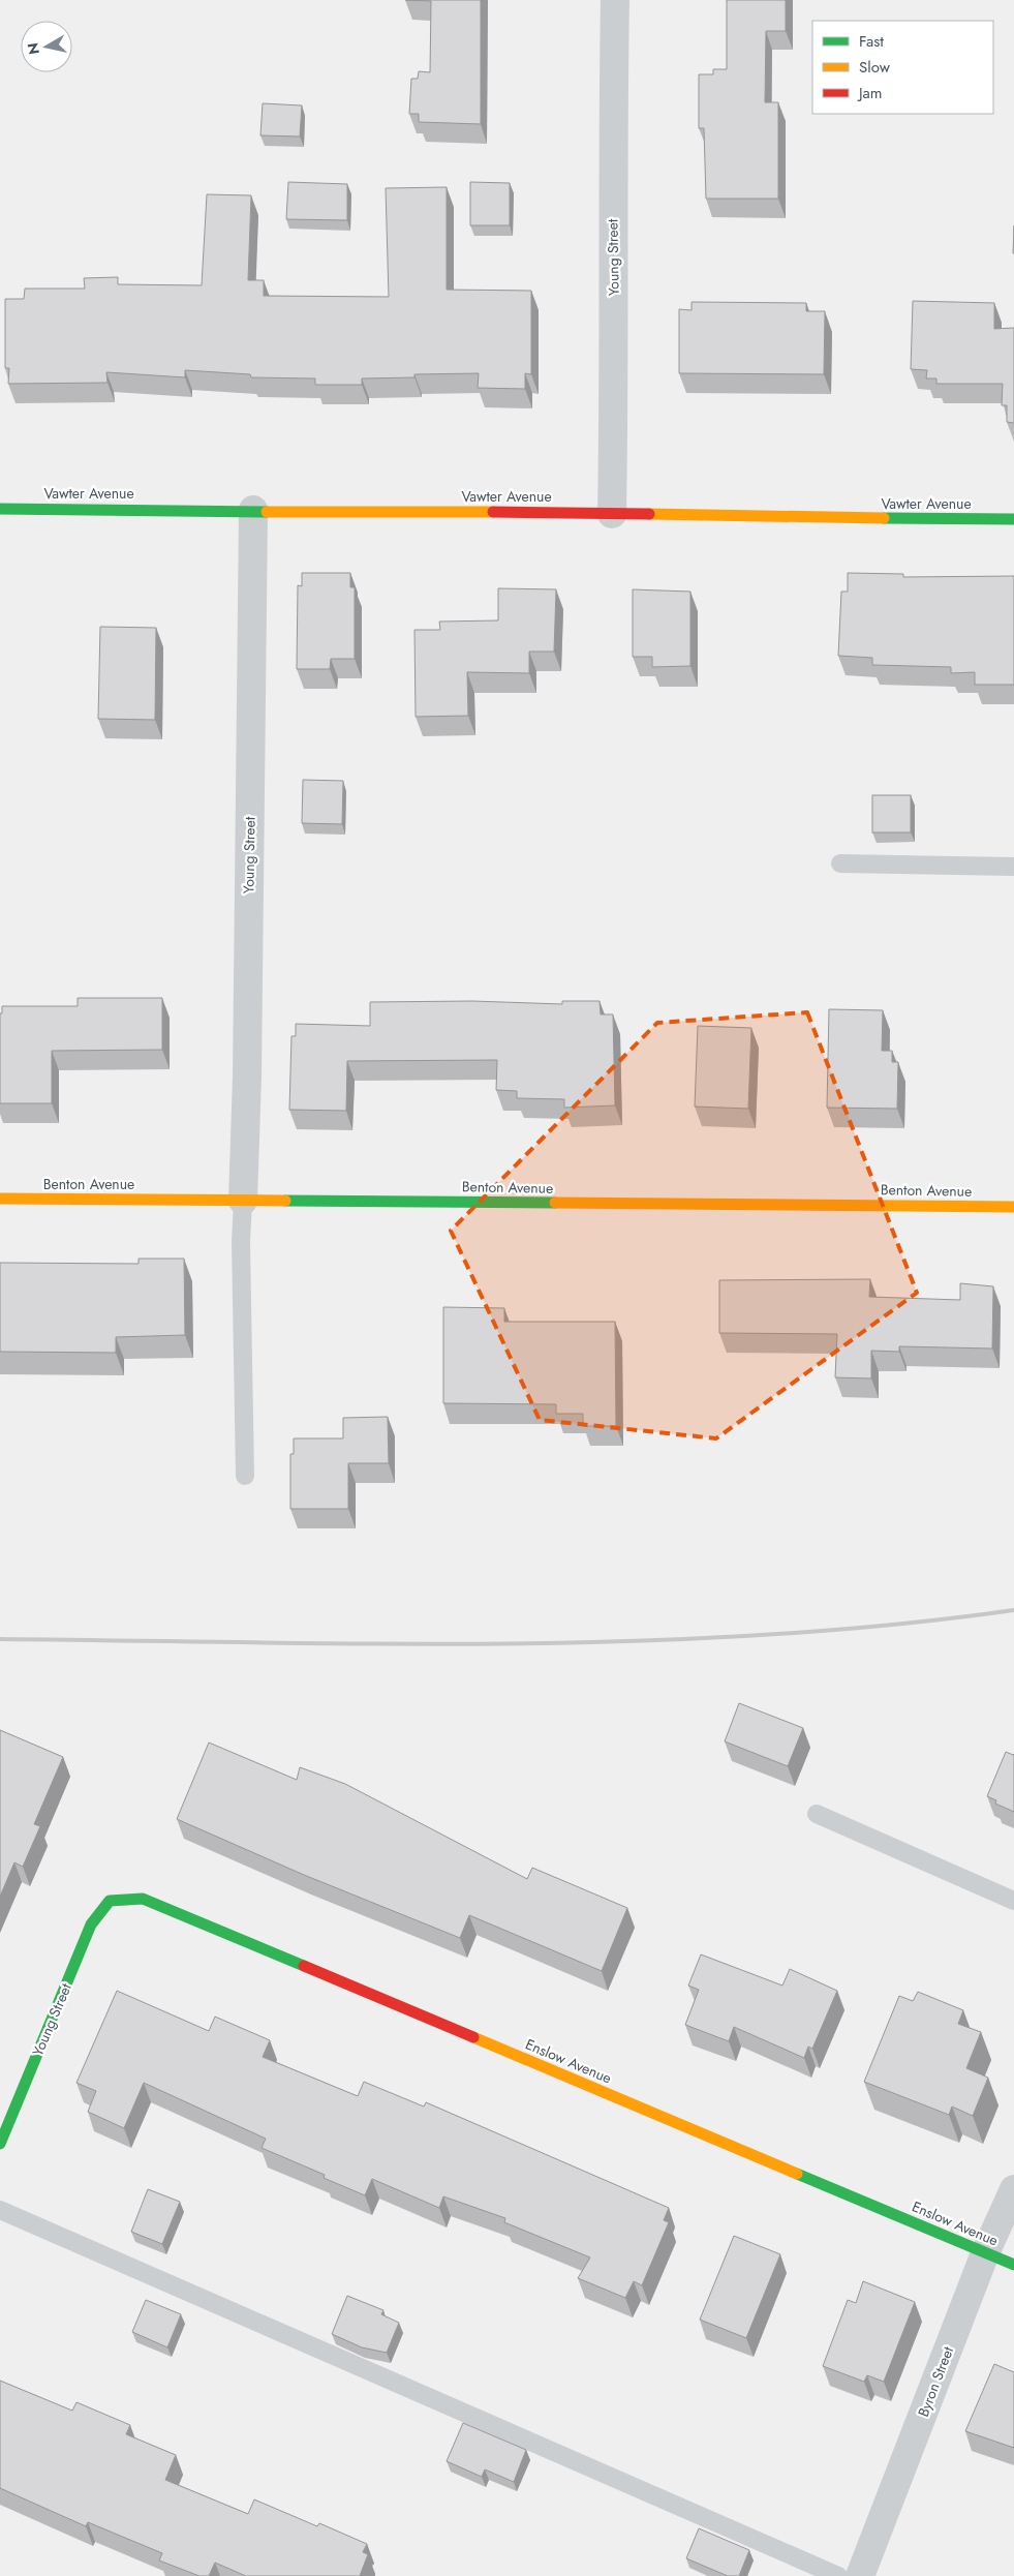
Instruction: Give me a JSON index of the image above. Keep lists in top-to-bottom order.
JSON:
{
  "streets": {
    "street": [
      "Young Street",
      "Vawter Avenue",
      "Benton Avenue",
      "Enslow Avenue",
      "Byron Street"
    ]
  },
  "crossings": [
    ["Young Street", "Vawter Avenue"],
    ["Young Street", "Benton Avenue"],
    ["Young Street", "Enslow Avenue"],
    ["Enslow Avenue", "Byron Street"]
  ],
  "legend": ["Fast", "Slow", "Jam"],
  "north": "left"
}
